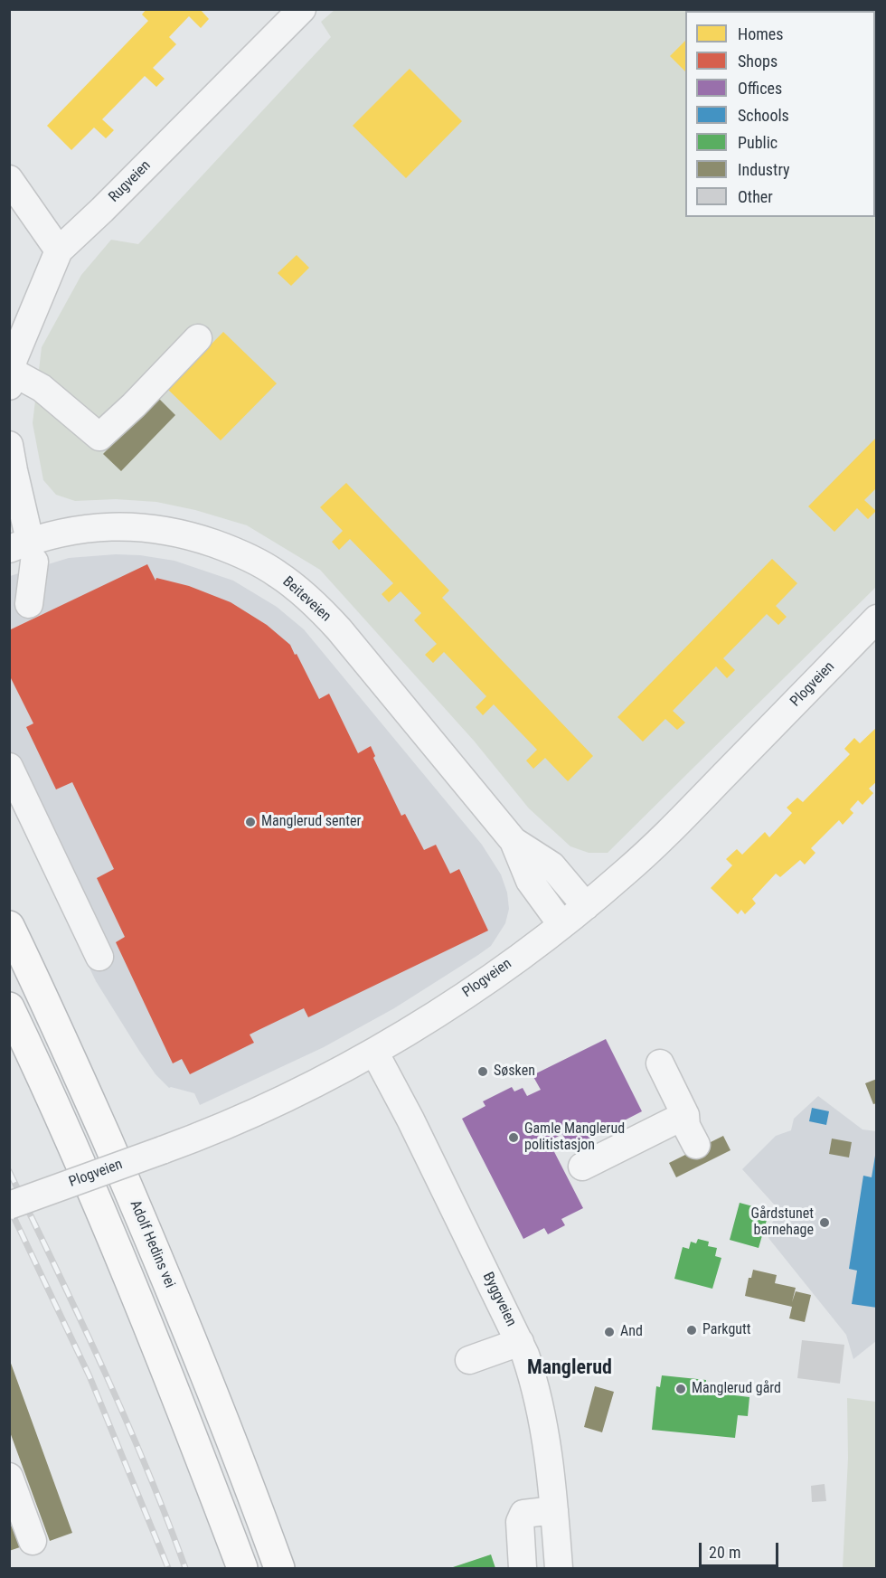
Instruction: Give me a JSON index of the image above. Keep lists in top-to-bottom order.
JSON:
{
  "streets": {
    "highway": ["Adolf Hedins vei"],
    "street": [
      "Rugveien",
      "Beiteveien",
      "Plogveien",
      "Byggveien"
    ]
  },
  "crossings": [
    ["Beiteveien", "Plogveien"],
    ["Plogveien", "Byggveien"]
  ],
  "districts": ["Manglerud"],
  "places": [
    "Manglerud senter",
    "Søsken",
    "Gamle Manglerud politistasjon",
    "Gårdstunet barnehage",
    "Parkgutt",
    "And",
    "Manglerud gård"
  ],
  "legend": [
    "Homes",
    "Shops",
    "Offices",
    "Schools",
    "Public",
    "Industry",
    "Other"
  ],
  "scale_bar": "20 m"
}
